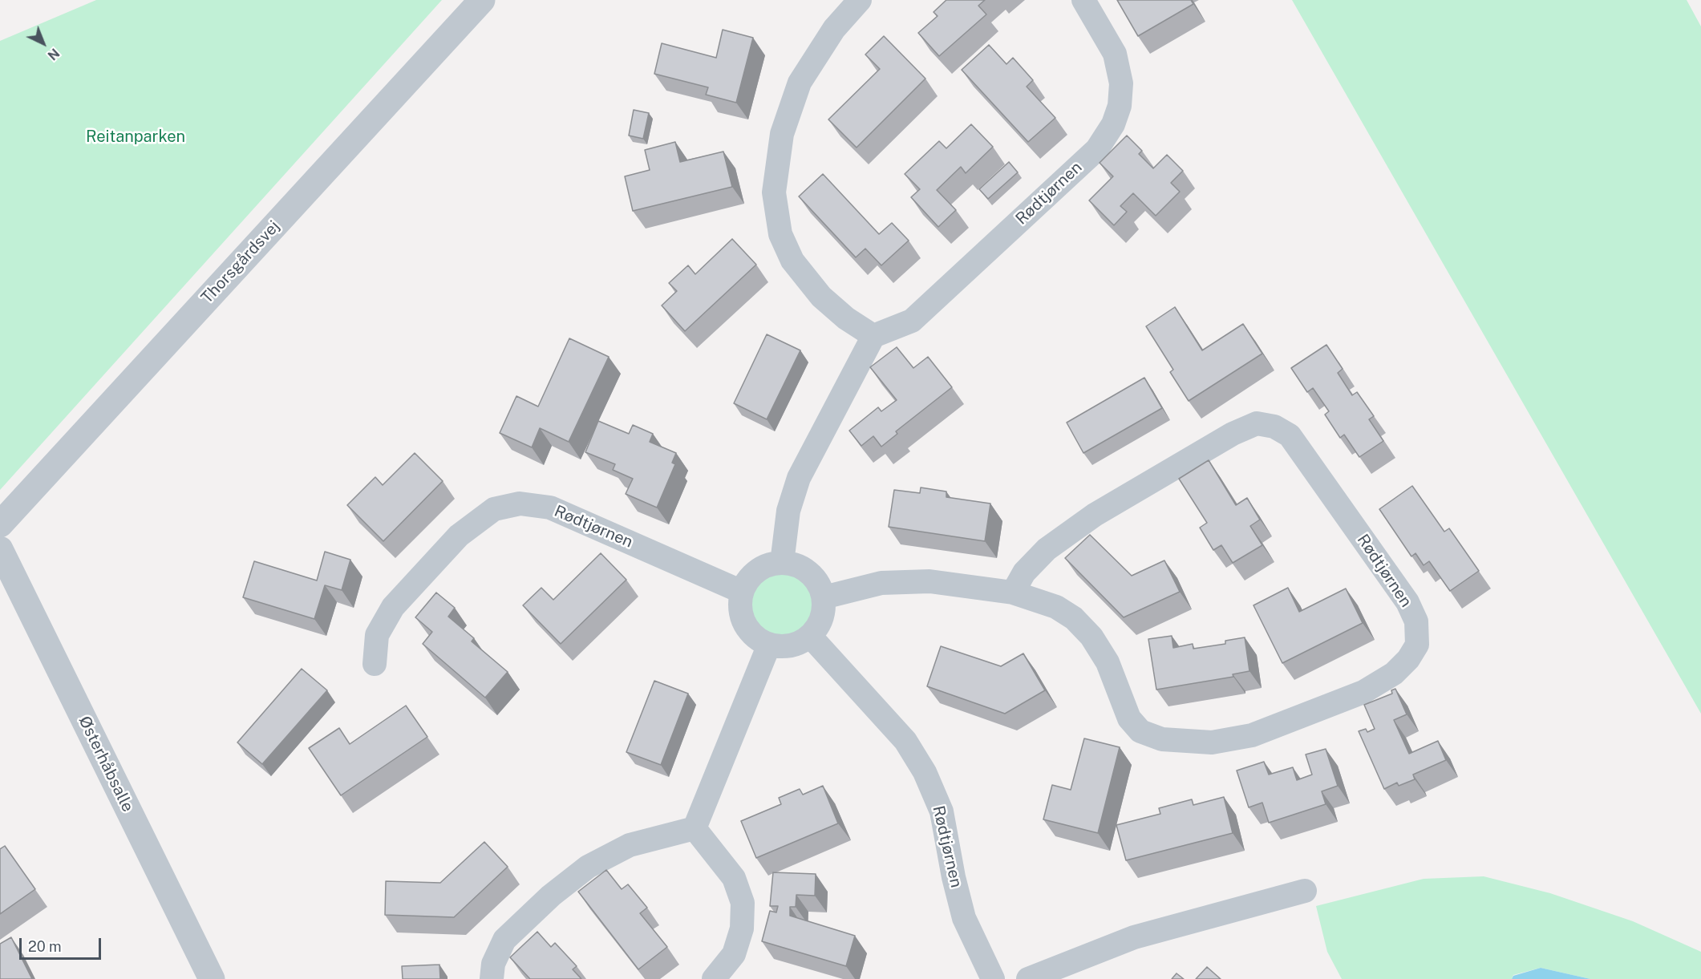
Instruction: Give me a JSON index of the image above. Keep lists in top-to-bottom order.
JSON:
{
  "streets": {
    "street": ["Rødtjørnen", "Thorsgårdsvej", "Østerhåbsalle"]
  },
  "parks": ["Reitanparken"],
  "scale_bar": "20 m",
  "north": "bottom right"
}
